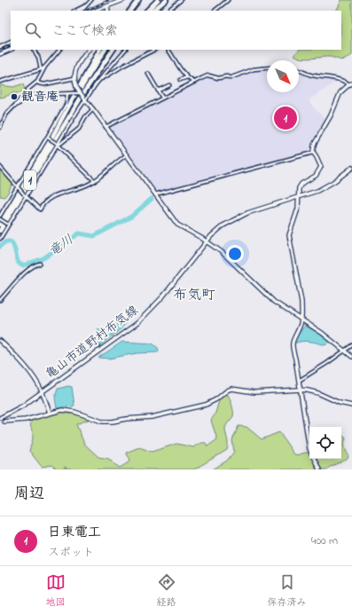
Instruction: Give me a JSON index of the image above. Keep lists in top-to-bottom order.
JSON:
{
  "streets": {
    "highway": ["1"],
    "street": ["亀山市道野村布気線"]
  },
  "districts": ["布気町"],
  "water": ["竜川"],
  "places": ["観音庵"],
  "north": "bottom right",
  "page": {
    "search": "ここで検索",
    "pins": "1",
    "heading": "周辺",
    "list": [
      {
        "mark": "1",
        "name": "日東電工",
        "note": "スポット",
        "value": "400 m"
      }
    ],
    "nav": ["地図", "経路", "保存済み"]
  }
}
